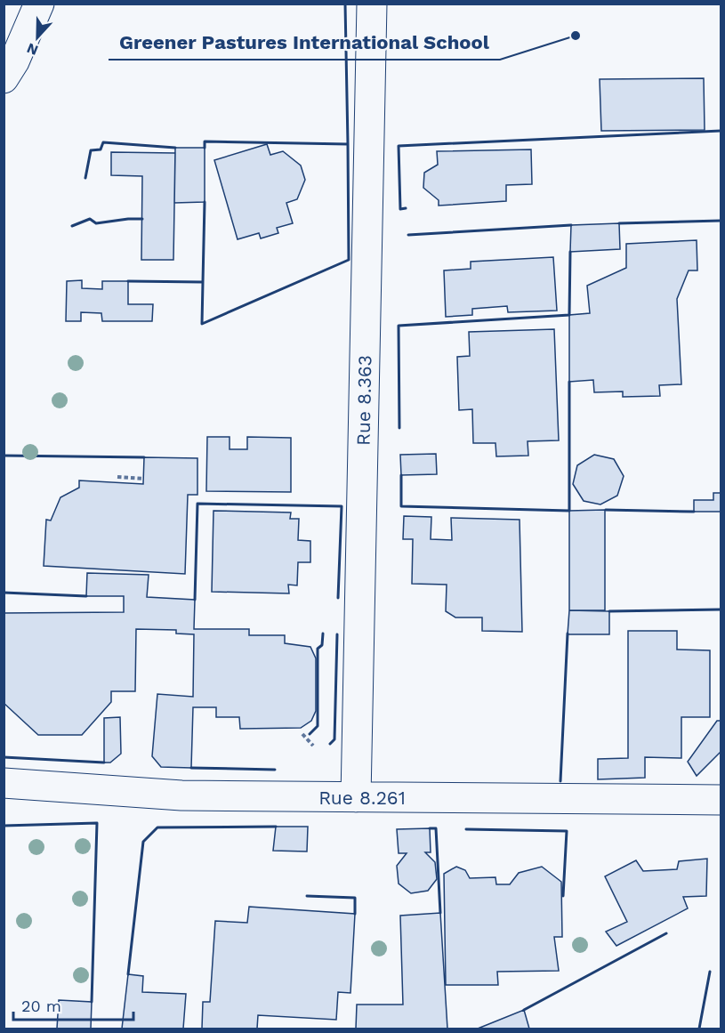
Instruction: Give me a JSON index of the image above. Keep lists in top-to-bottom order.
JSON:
{
  "streets": {
    "street": ["Rue 8.363", "Rue 8.261"]
  },
  "crossings": [
    ["Rue 8.363", "Rue 8.261"]
  ],
  "places": ["Greener Pastures International School"],
  "scale_bar": "20 m",
  "north": "bottom"
}
